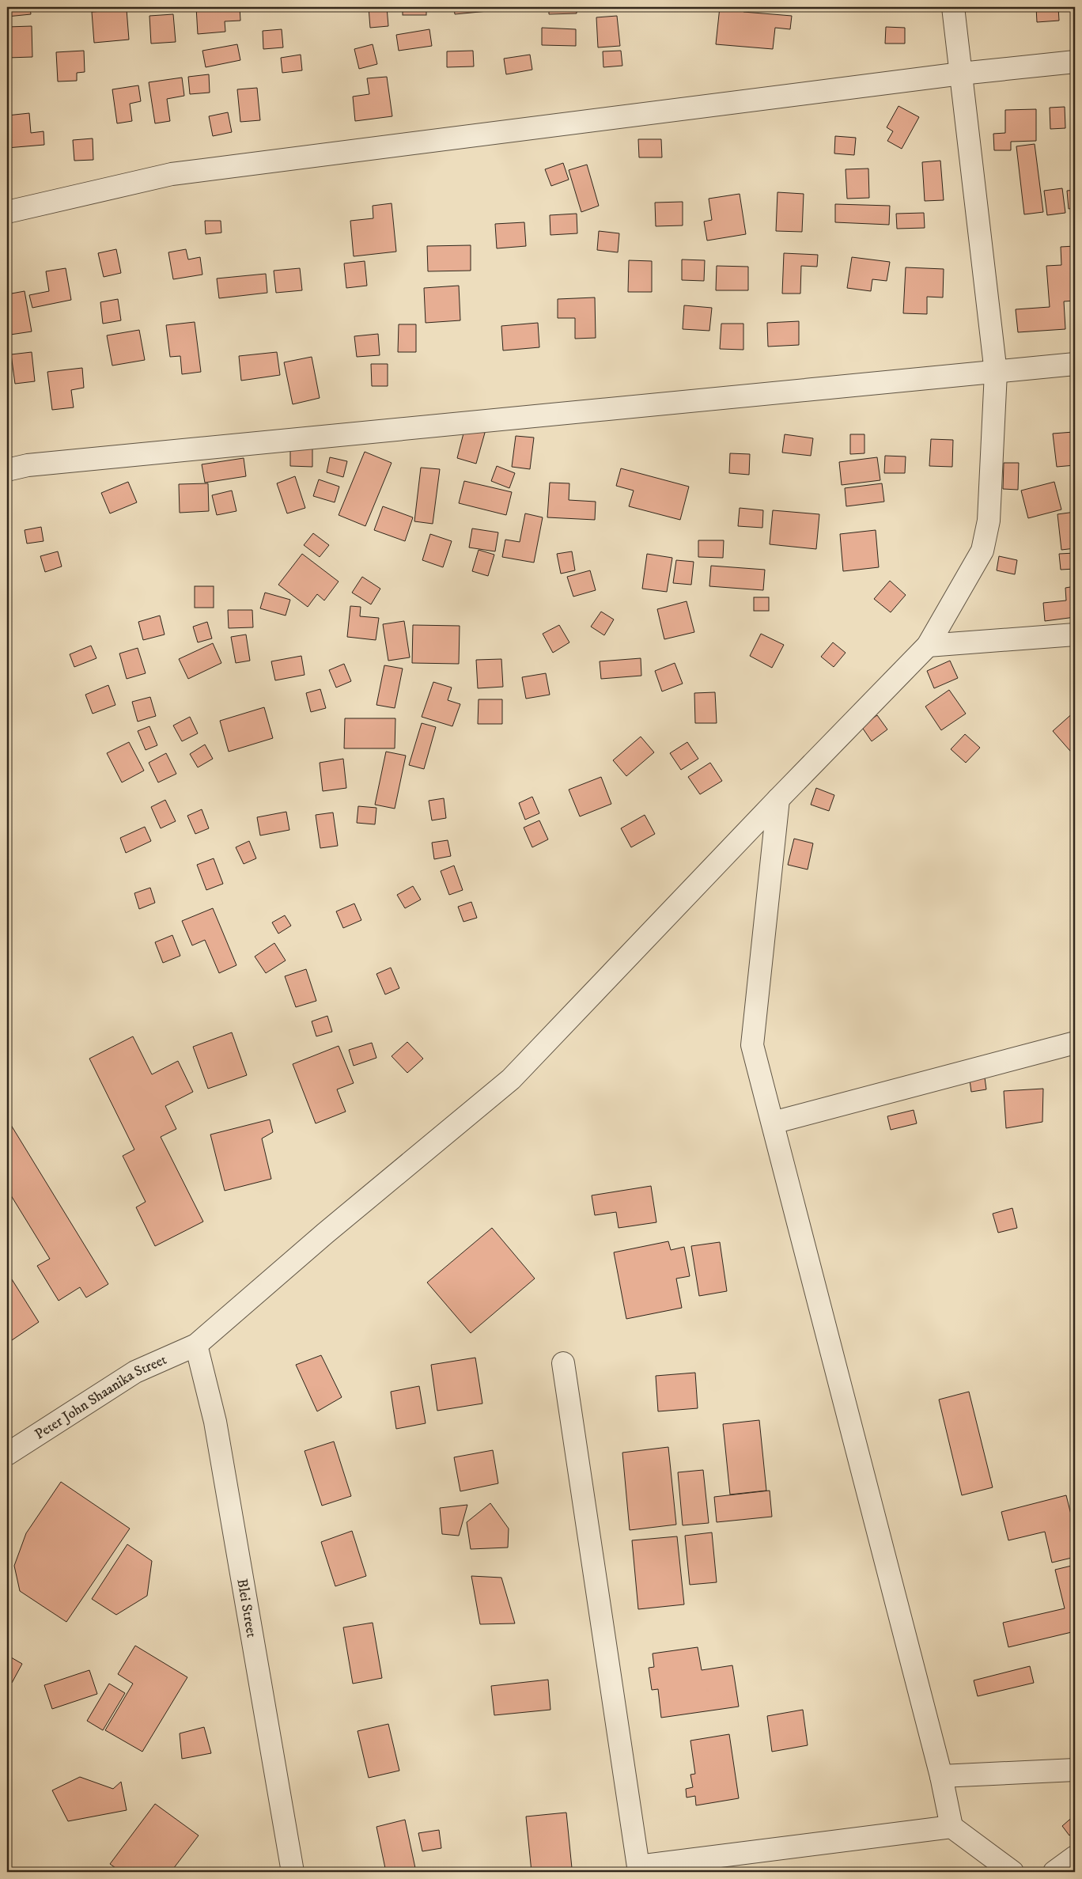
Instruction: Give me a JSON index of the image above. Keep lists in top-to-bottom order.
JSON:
{
  "streets": {
    "street": ["Peter John Shaanika Street", "Blei Street"]
  },
  "crossings": [
    ["Peter John Shaanika Street", "Blei Street"]
  ]
}
